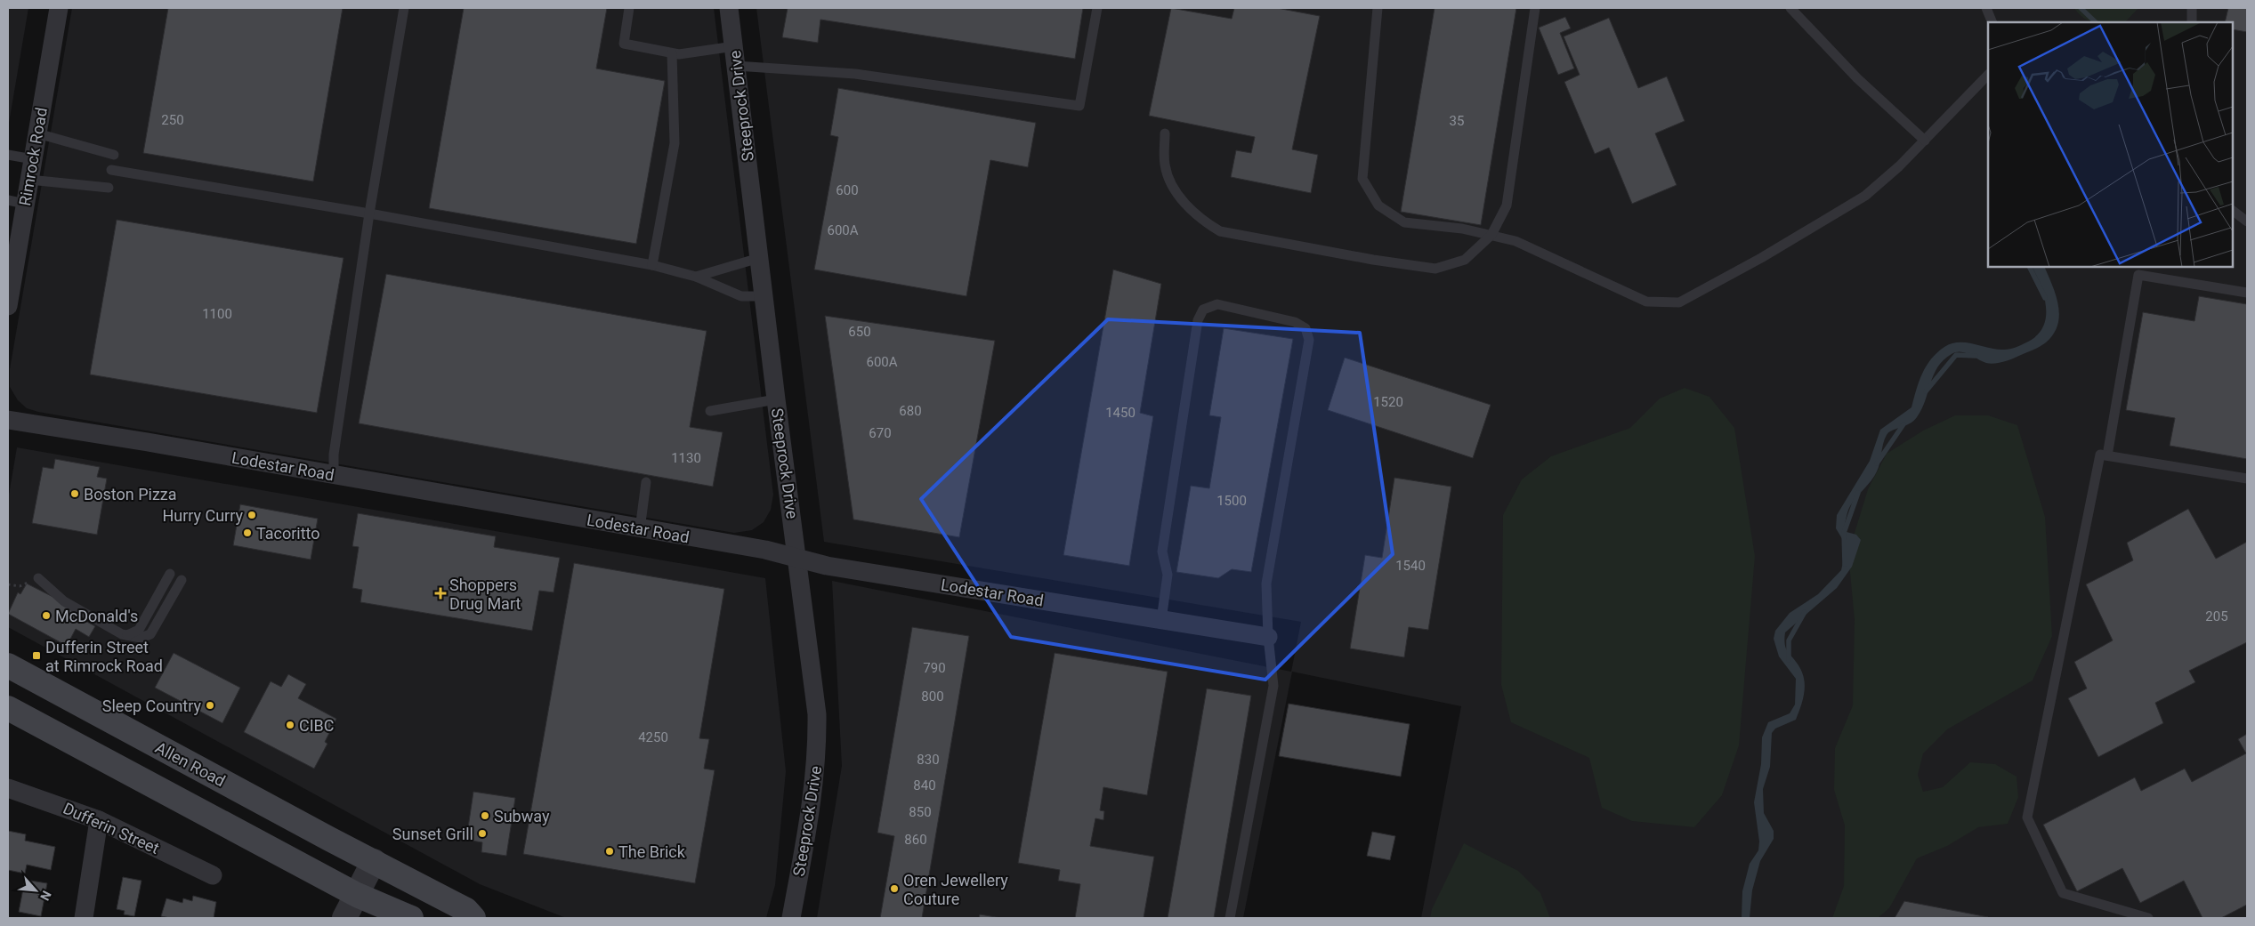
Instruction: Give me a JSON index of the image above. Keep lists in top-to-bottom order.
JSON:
{
  "streets": {
    "main road": ["Allen Road"],
    "street": [
      "Steeprock Drive",
      "Rimrock Road",
      "Lodestar Road",
      "Dufferin Street"
    ]
  },
  "crossings": [
    ["Steeprock Drive", "Lodestar Road"]
  ],
  "places": {
    "other": [
      "Boston Pizza",
      "Hurry Curry",
      "Tacoritto",
      "McDonald's",
      "Sleep Country",
      "CIBC",
      "Subway",
      "Sunset Grill",
      "The Brick",
      "Oren Jewellery Couture"
    ],
    "health": ["Shoppers Drug Mart"],
    "transit": ["Dufferin Street at Rimrock Road"]
  },
  "house_numbers": [
    "250",
    "35",
    "600",
    "600A",
    "1100",
    "650",
    "600A",
    "1520",
    "680",
    "1450",
    "670",
    "1130",
    "1500",
    "1540",
    "205",
    "790",
    "800",
    "4250",
    "830",
    "840",
    "850",
    "860"
  ],
  "north": "bottom right"
}
